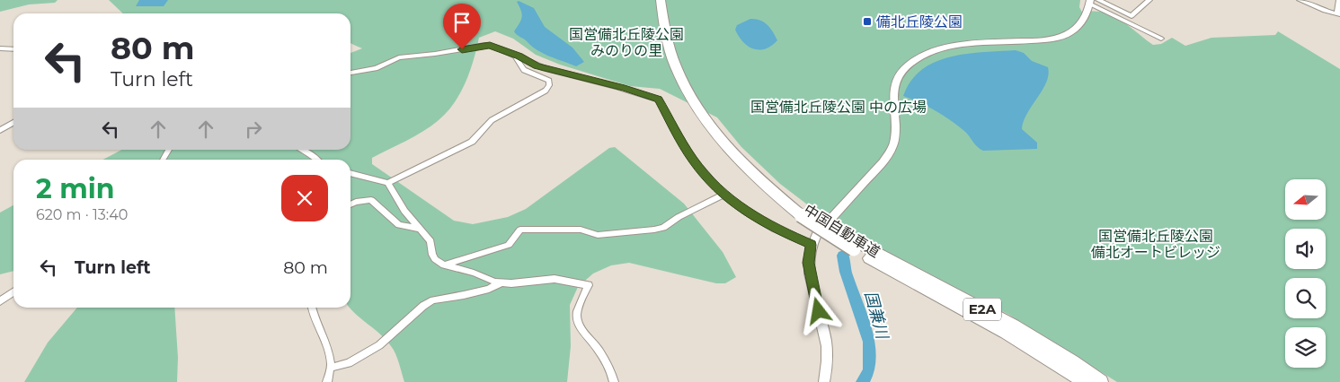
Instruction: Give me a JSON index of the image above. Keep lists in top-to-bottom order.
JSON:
{
  "streets": {
    "highway": ["中国自動車道", "E2A"]
  },
  "water": ["国兼川"],
  "parks": ["国営備北丘陵公園 みのりの里", "国営備北丘陵公園 中の広場", "国営備北丘陵公園 備北オートビレッジ"],
  "places": {
    "transit": ["備北丘陵公園"]
  },
  "north": "left",
  "page": {
    "turn": ["80 m", "Turn left"],
    "heading": ["2 min", "620 m · 13:40"],
    "list": [
      {
        "name": "Turn left",
        "value": "80 m"
      }
    ]
  }
}
